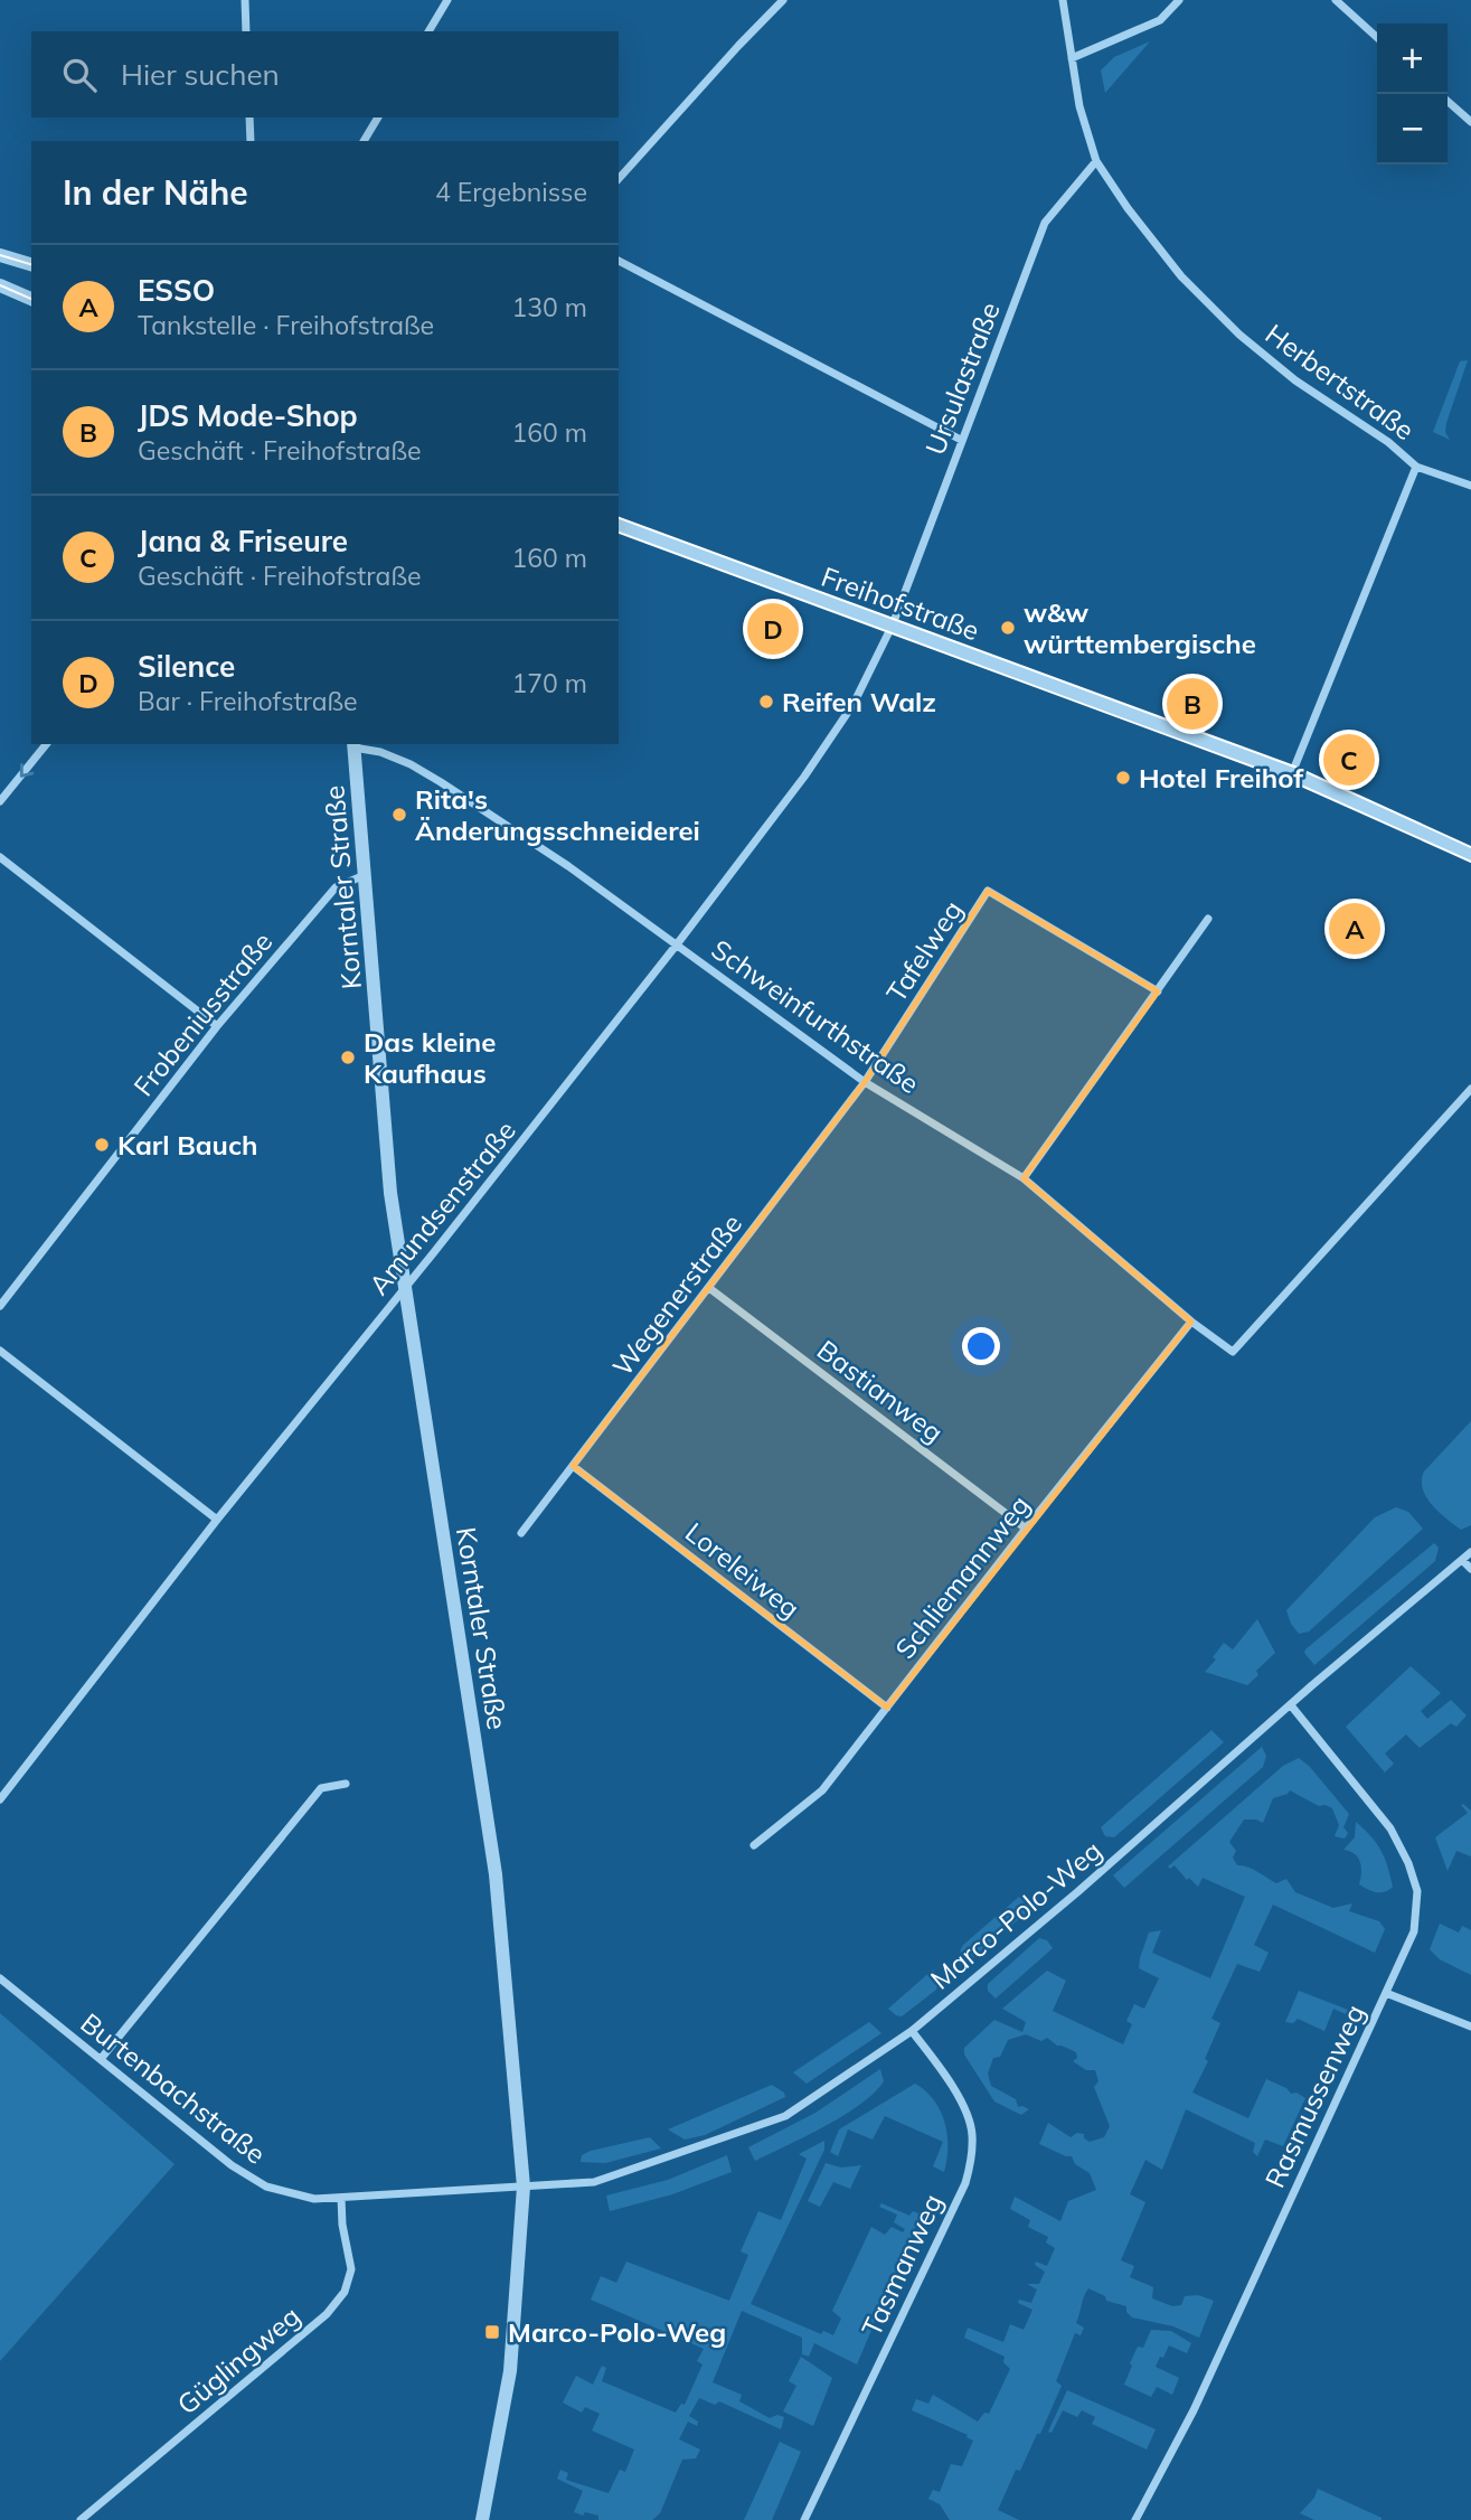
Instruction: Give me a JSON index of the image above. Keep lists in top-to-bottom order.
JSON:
{
  "streets": {
    "street": [
      "Ursulastraße",
      "Herbertstraße",
      "Freihofstraße",
      "Korntaler Straße",
      "Tafelweg",
      "Frobeniusstraße",
      "Schweinfurthstraße",
      "Amundsenstraße",
      "Wegenerstraße",
      "Bastianweg",
      "Loreleiweg",
      "Schliemannweg",
      "Marco-Polo-Weg",
      "Burtenbachstraße",
      "Rasmussenweg",
      "Tasmanweg",
      "Güglingweg"
    ]
  },
  "crossings": [
    ["Ursulastraße", "Herbertstraße"],
    ["Ursulastraße", "Freihofstraße"],
    ["Ursulastraße", "Amundsenstraße"],
    ["Freihofstraße", "Amundsenstraße"],
    ["Korntaler Straße", "Frobeniusstraße"],
    ["Korntaler Straße", "Schweinfurthstraße"],
    ["Korntaler Straße", "Amundsenstraße"],
    ["Korntaler Straße", "Marco-Polo-Weg"],
    ["Korntaler Straße", "Burtenbachstraße"],
    ["Tafelweg", "Schweinfurthstraße"],
    ["Tafelweg", "Wegenerstraße"],
    ["Schweinfurthstraße", "Amundsenstraße"],
    ["Schweinfurthstraße", "Wegenerstraße"],
    ["Schweinfurthstraße", "Schliemannweg"],
    ["Wegenerstraße", "Bastianweg"],
    ["Wegenerstraße", "Loreleiweg"],
    ["Bastianweg", "Schliemannweg"],
    ["Loreleiweg", "Schliemannweg"],
    ["Marco-Polo-Weg", "Burtenbachstraße"],
    ["Marco-Polo-Weg", "Rasmussenweg"],
    ["Marco-Polo-Weg", "Tasmanweg"],
    ["Burtenbachstraße", "Güglingweg"]
  ],
  "places": {
    "other": [
      "w&w württembergische",
      "Reifen Walz",
      "Hotel Freihof",
      "Rita's Änderungsschneiderei",
      "Das kleine Kaufhaus",
      "Karl Bauch"
    ],
    "transit": ["Marco-Polo-Weg"]
  },
  "page": {
    "map_buttons": ["+", "−"],
    "search": "Hier suchen",
    "heading": ["In der Nähe", "4 Ergebnisse"],
    "list": [
      {
        "mark": "A",
        "name": "ESSO",
        "note": "Tankstelle · Freihofstraße",
        "value": "130 m"
      },
      {
        "mark": "B",
        "name": "JDS Mode-Shop",
        "note": "Geschäft · Freihofstraße",
        "value": "160 m"
      },
      {
        "mark": "C",
        "name": "Jana & Friseure",
        "note": "Geschäft · Freihofstraße",
        "value": "160 m"
      },
      {
        "mark": "D",
        "name": "Silence",
        "note": "Bar · Freihofstraße",
        "value": "170 m"
      }
    ],
    "pins": [
      "D",
      "B",
      "C",
      "A"
    ]
  }
}
